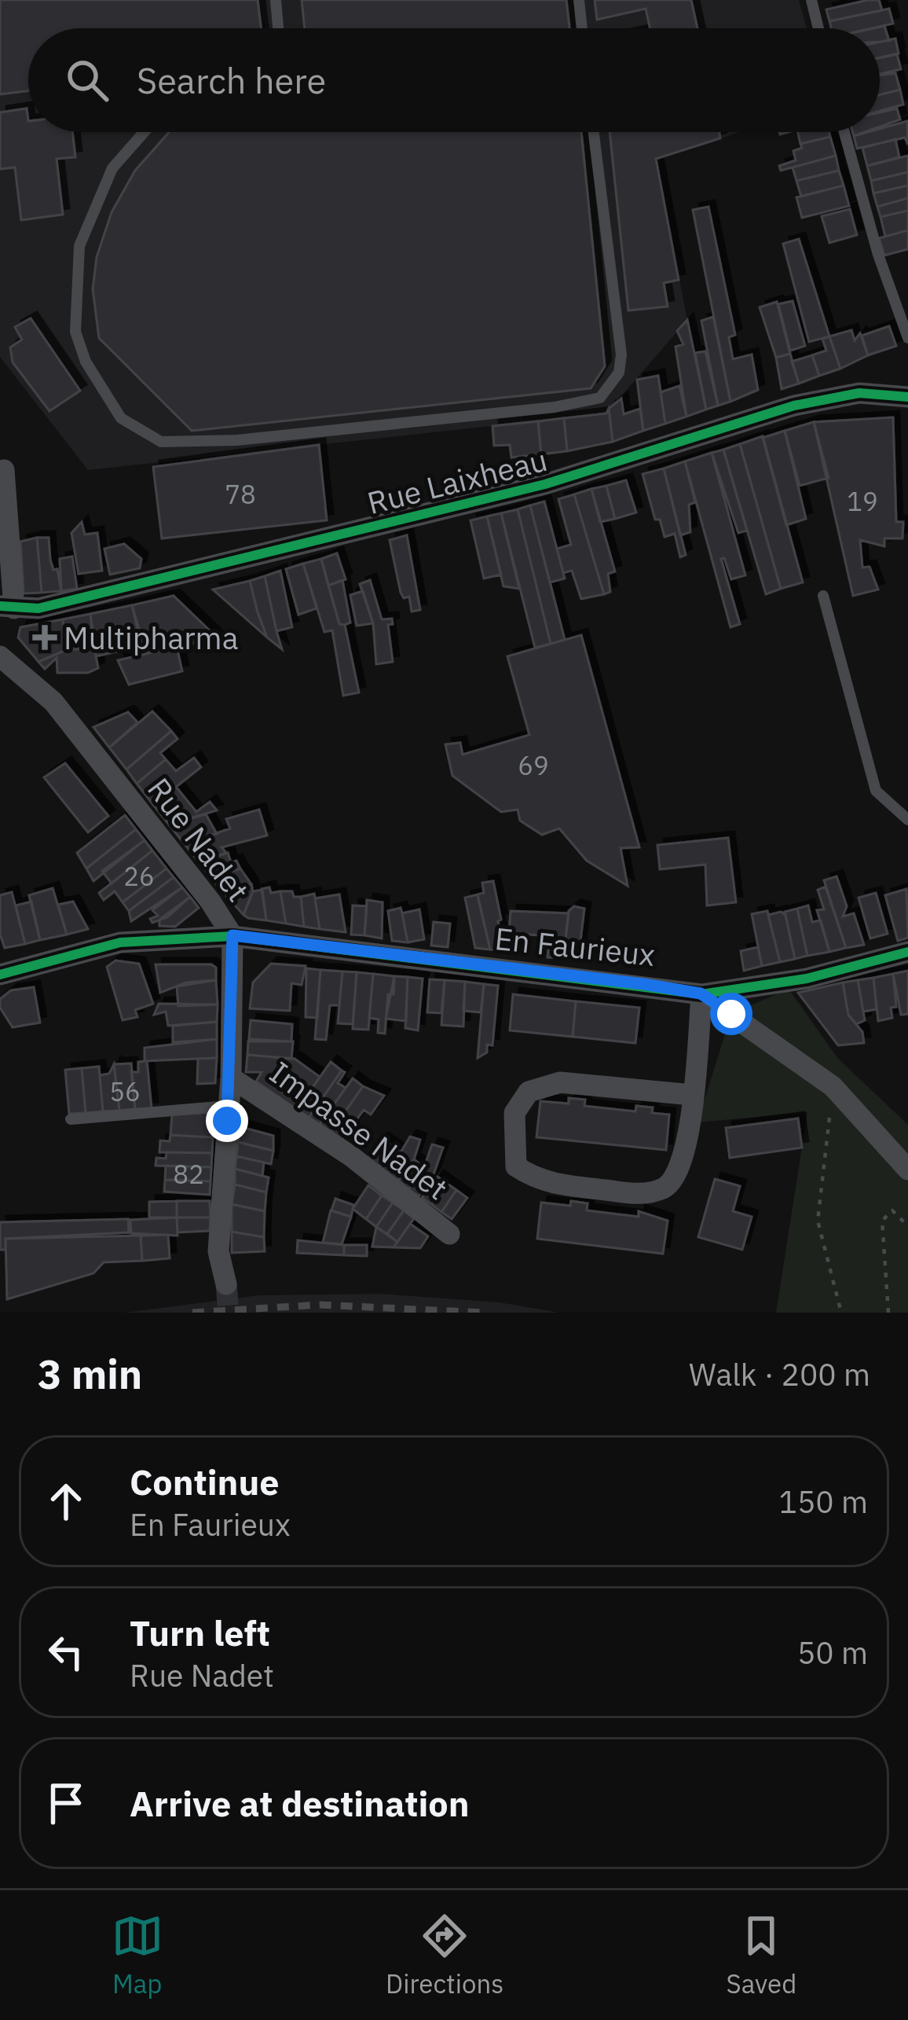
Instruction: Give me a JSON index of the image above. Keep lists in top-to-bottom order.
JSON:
{
  "streets": {
    "street": [
      "Rue Laixheau",
      "Rue Nadet",
      "En Faurieux",
      "Impasse Nadet"
    ]
  },
  "crossings": [
    ["Rue Nadet", "En Faurieux"],
    ["Rue Nadet", "Impasse Nadet"]
  ],
  "places": {
    "health": ["Multipharma"]
  },
  "house_numbers": [
    "78",
    "19",
    "69",
    "26",
    "56",
    "82"
  ],
  "page": {
    "search": "Search here",
    "heading": ["3 min", "Walk · 200 m"],
    "list": [
      ["Continue", "En Faurieux", "150 m"],
      ["Turn left", "Rue Nadet", "50 m"],
      "Arrive at destination"
    ],
    "nav": ["Map", "Directions", "Saved"]
  }
}
